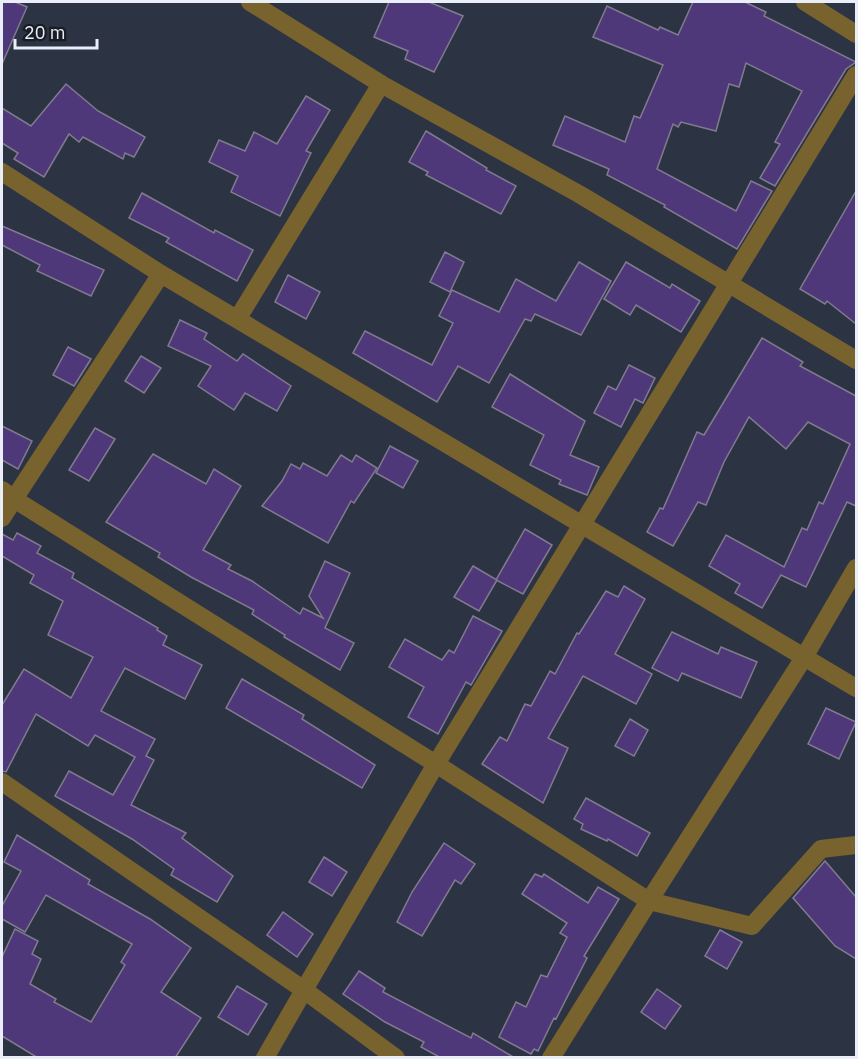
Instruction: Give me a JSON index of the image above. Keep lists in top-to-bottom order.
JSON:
{
  "scale_bar": "20 m"
}
